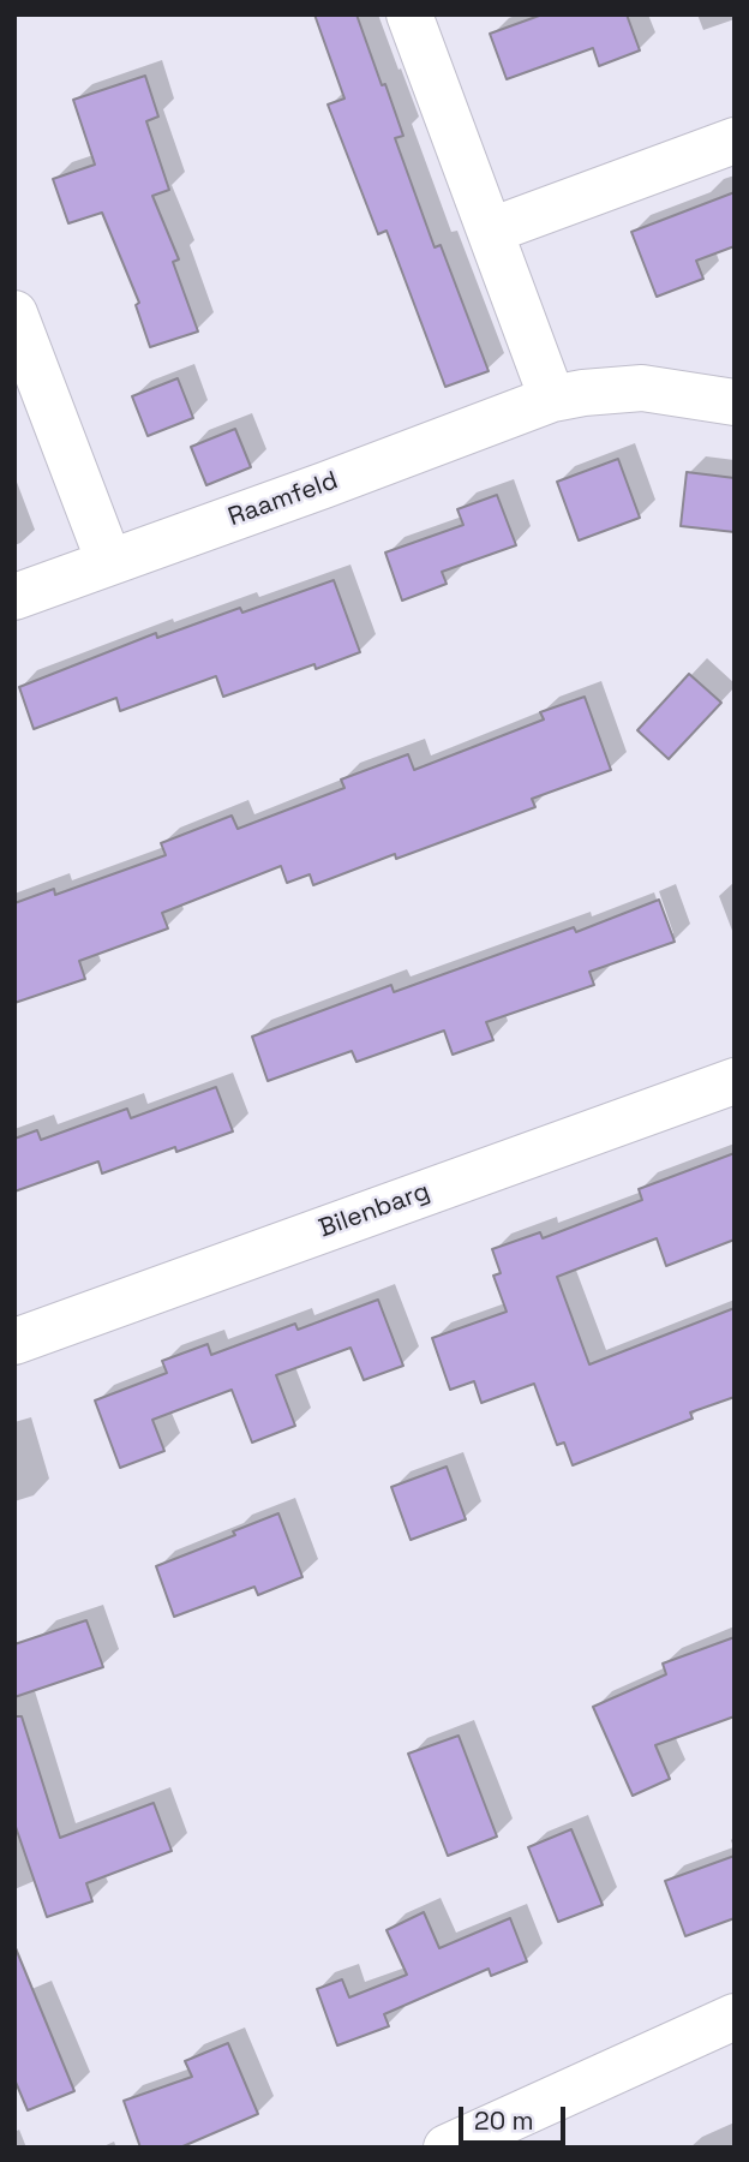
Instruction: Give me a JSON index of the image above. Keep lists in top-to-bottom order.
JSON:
{
  "streets": {
    "street": ["Raamfeld", "Bilenbarg"]
  },
  "scale_bar": "20 m"
}
